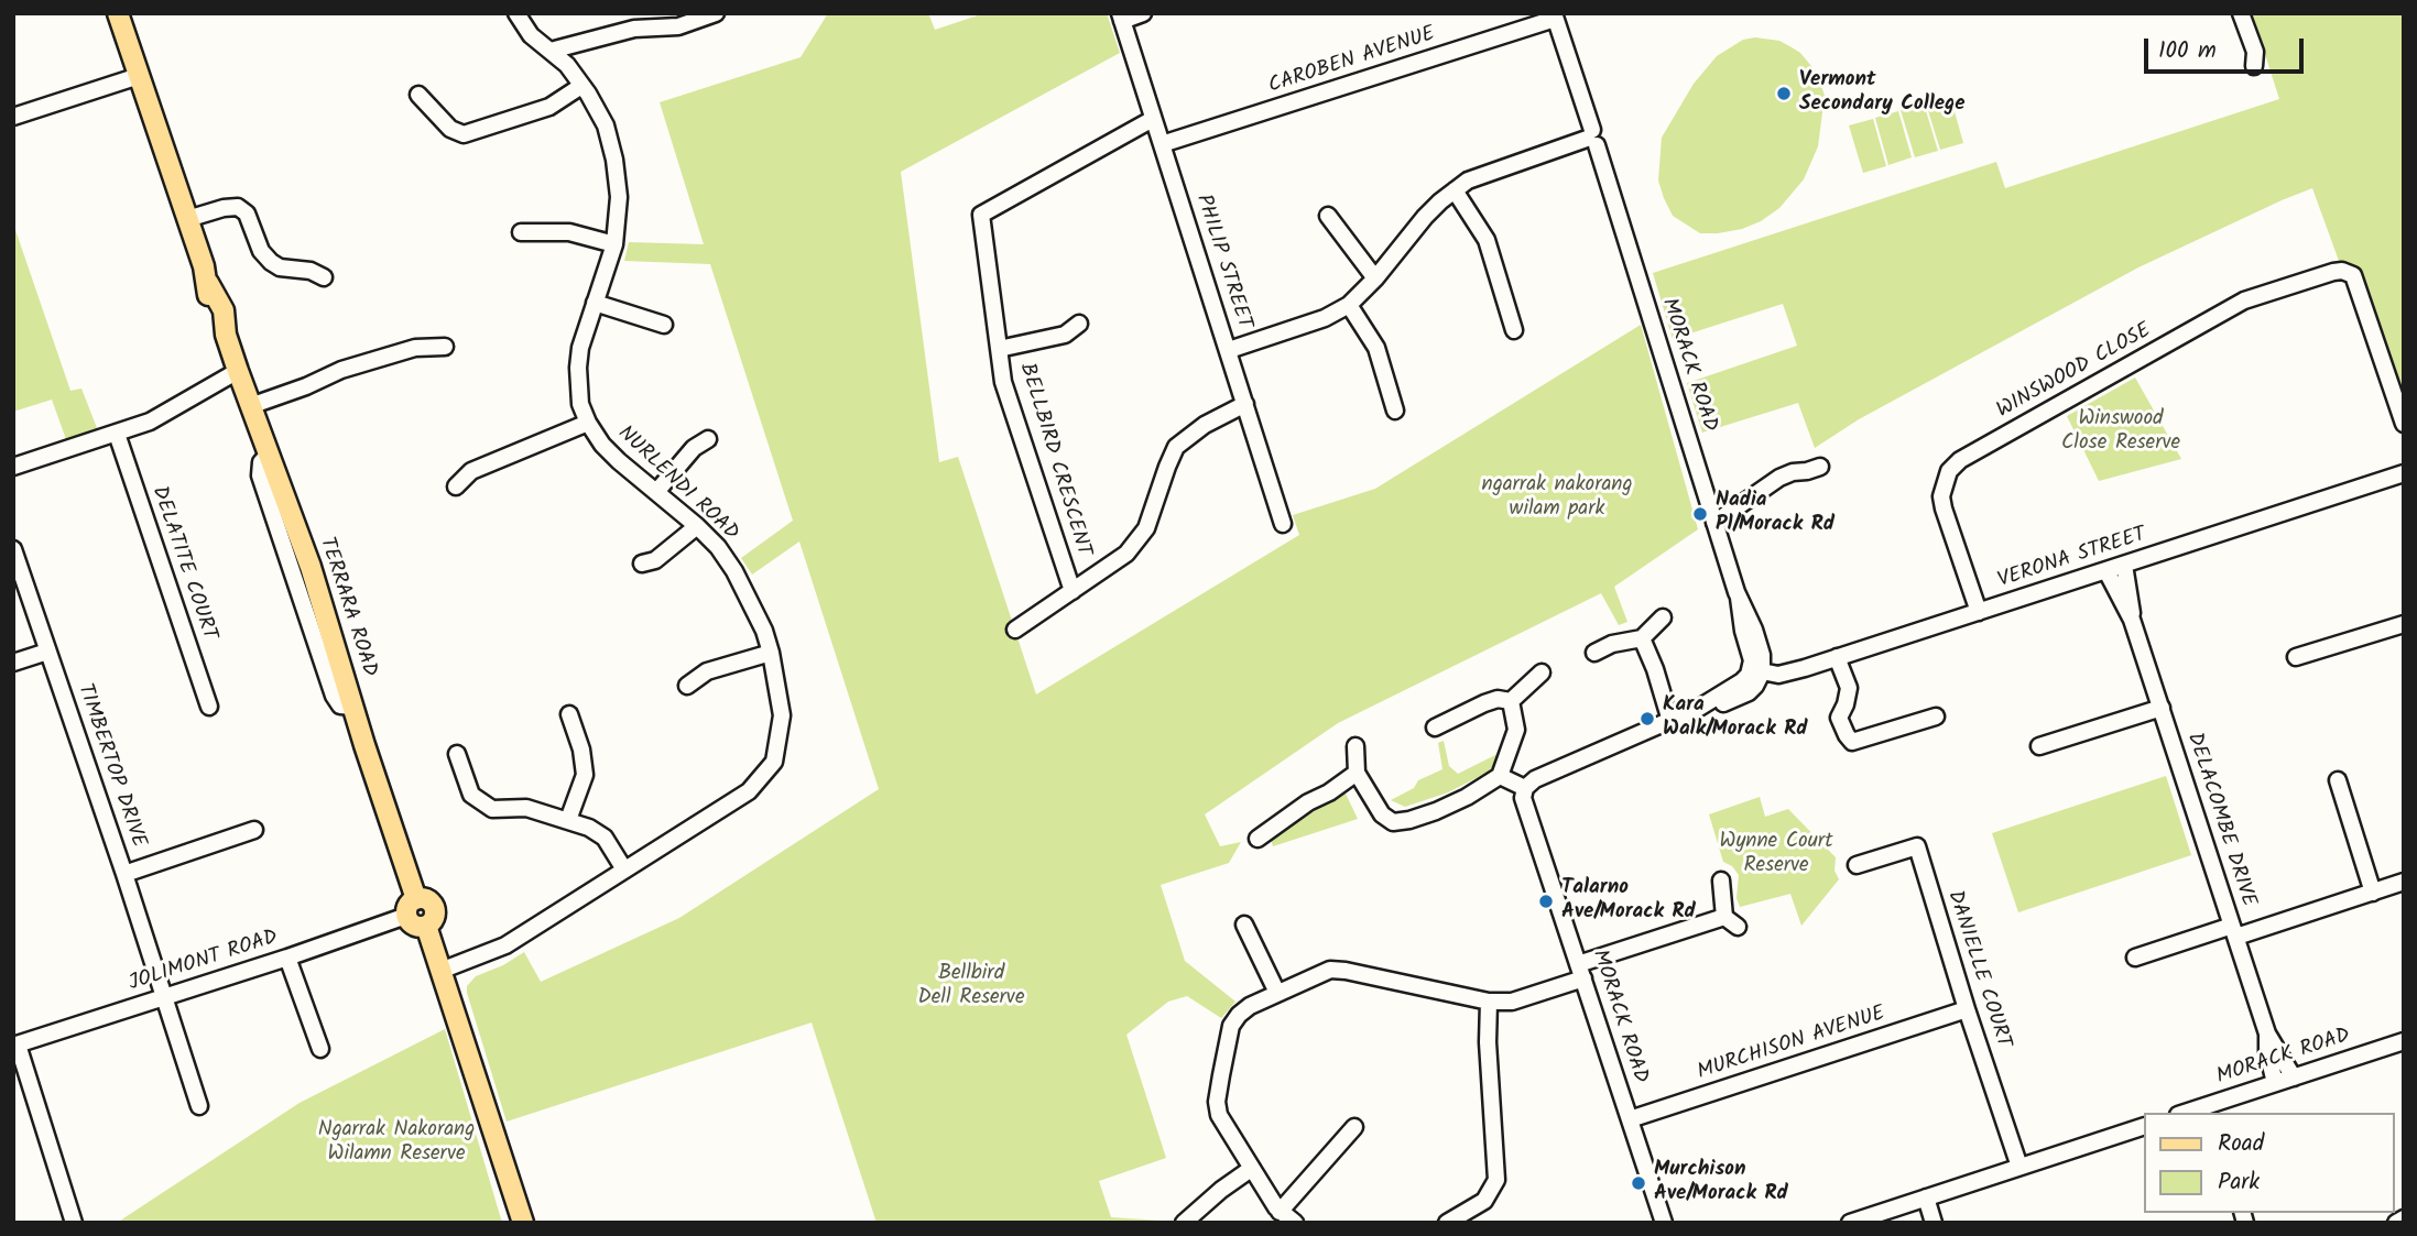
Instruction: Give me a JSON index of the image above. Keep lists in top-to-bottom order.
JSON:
{
  "streets": {
    "main road": ["TERRARA ROAD"],
    "street": [
      "CAROBEN AVENUE",
      "PHILIP STREET",
      "MORACK ROAD",
      "WINSWOOD CLOSE",
      "BELLBIRD CRESCENT",
      "NURLENDI ROAD",
      "VERONA STREET",
      "DELATITE COURT",
      "TIMBERTOP DRIVE",
      "DELACOMBE DRIVE",
      "JOLIMONT ROAD",
      "DANIELLE COURT",
      "MURCHISON AVENUE"
    ]
  },
  "crossings": [
    ["CAROBEN AVENUE", "PHILIP STREET"],
    ["CAROBEN AVENUE", "MORACK ROAD"],
    ["PHILIP STREET", "BELLBIRD CRESCENT"],
    ["MORACK ROAD", "VERONA STREET"],
    ["MORACK ROAD", "DELACOMBE DRIVE"],
    ["MORACK ROAD", "MURCHISON AVENUE"],
    ["WINSWOOD CLOSE", "VERONA STREET"],
    ["NURLENDI ROAD", "TERRARA ROAD"],
    ["VERONA STREET", "DELACOMBE DRIVE"],
    ["TERRARA ROAD", "JOLIMONT ROAD"],
    ["TIMBERTOP DRIVE", "JOLIMONT ROAD"],
    ["DANIELLE COURT", "MURCHISON AVENUE"]
  ],
  "parks": [
    "Winswood Close Reserve",
    "ngarrak nakorang wilam park",
    "Wynne Court Reserve",
    "Bellbird Dell Reserve",
    "Ngarrak Nakorang Wilamn Reserve"
  ],
  "places": [
    "Vermont Secondary College",
    "Nadia Pl/Morack Rd",
    "Kara Walk/Morack Rd",
    "Talarno Ave/Morack Rd",
    "Murchison Ave/Morack Rd"
  ],
  "legend": ["Road", "Park"],
  "scale_bar": "100 m"
}
